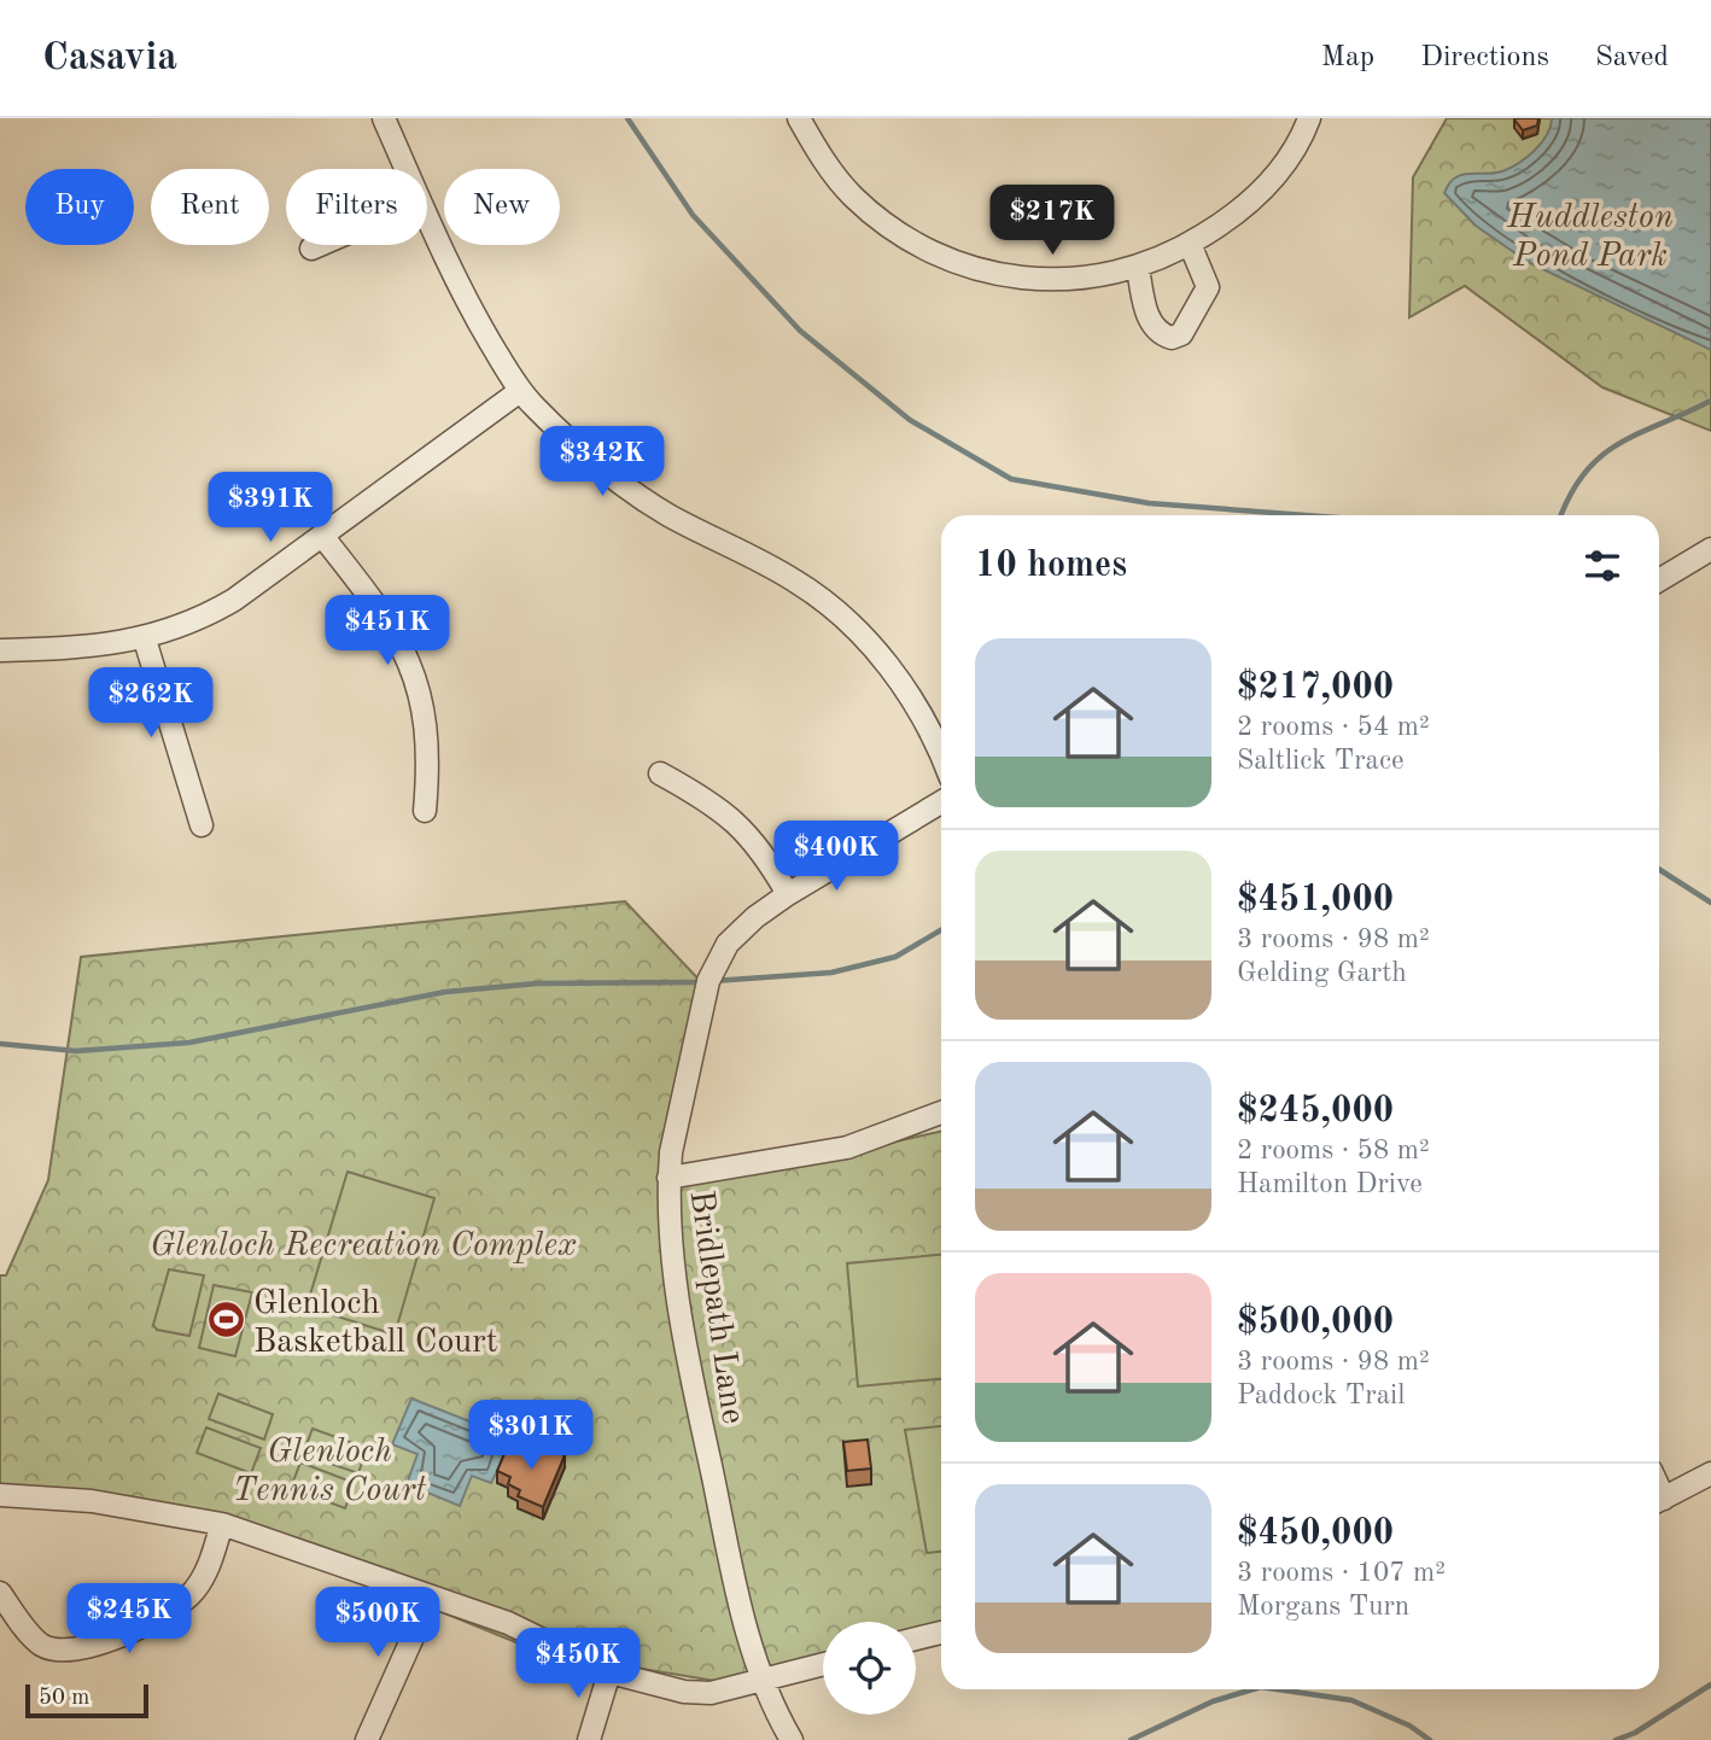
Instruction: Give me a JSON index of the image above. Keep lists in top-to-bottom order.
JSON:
{
  "streets": {
    "street": ["Bridlepath Lane"]
  },
  "parks": ["Huddleston Pond Park", "Glenloch Recreation Complex", "Glenloch Tennis Court"],
  "places": {
    "sports": ["Glenloch Basketball Court"]
  },
  "scale_bar": "50 m",
  "page": {
    "header": "Casavia",
    "nav": ["Map", "Directions", "Saved"],
    "chip": [
      "Buy",
      "Rent",
      "Filters",
      "New"
    ],
    "price": [
      "$217K",
      "$342K",
      "$391K",
      "$451K",
      "$262K",
      "$400K",
      "$301K",
      "$245K",
      "$500K",
      "$450K"
    ],
    "heading": "10 homes",
    "list": [
      {
        "name": "$217,000",
        "note": "2 rooms · 54 m² · Saltlick Trace"
      },
      {
        "name": "$451,000",
        "note": "3 rooms · 98 m² · Gelding Garth"
      },
      {
        "name": "$245,000",
        "note": "2 rooms · 58 m² · Hamilton Drive"
      },
      {
        "name": "$500,000",
        "note": "3 rooms · 98 m² · Paddock Trail"
      },
      {
        "name": "$450,000",
        "note": "3 rooms · 107 m² · Morgans Turn"
      }
    ],
    "scale": "50 m"
  }
}
